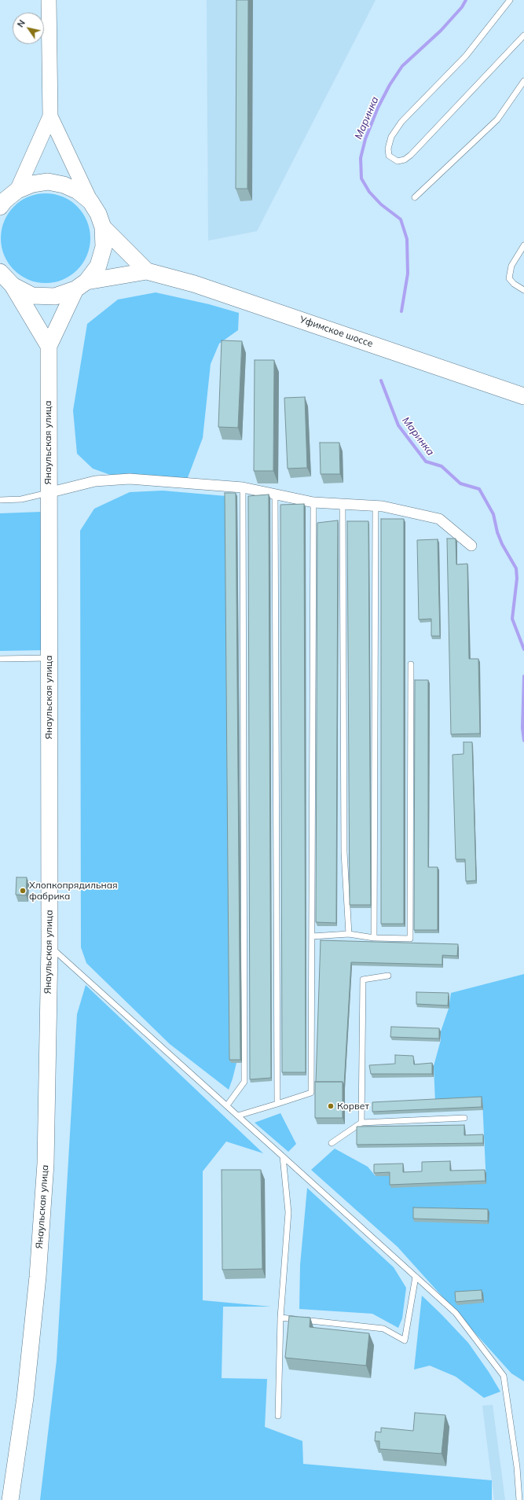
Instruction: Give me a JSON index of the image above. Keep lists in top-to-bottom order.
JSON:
{
  "streets": {
    "main road": ["Уфимское шоссе", "Янаульская улица"]
  },
  "water": ["Маринка"],
  "places": ["Хлопкопрядильная фабрика", "Корвет"],
  "north": "top left"
}
